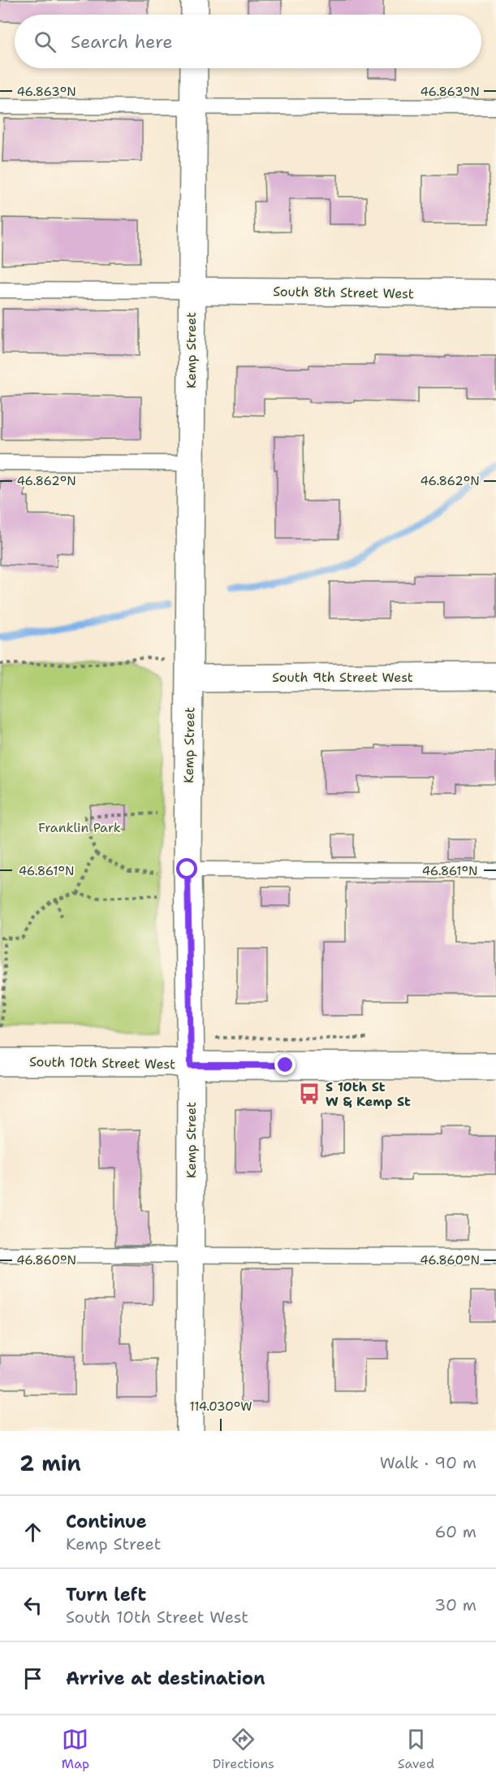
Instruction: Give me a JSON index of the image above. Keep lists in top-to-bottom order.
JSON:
{
  "streets": {
    "street": [
      "South 8th Street West",
      "Kemp Street",
      "South 9th Street West",
      "South 10th Street West"
    ]
  },
  "crossings": [
    ["South 8th Street West", "Kemp Street"],
    ["Kemp Street", "South 9th Street West"],
    ["Kemp Street", "South 10th Street West"]
  ],
  "parks": ["Franklin Park"],
  "places": {
    "bus stop": ["S 10th St W & Kemp St"]
  },
  "page": {
    "search": "Search here",
    "heading": ["2 min", "Walk · 90 m"],
    "list": [
      ["Continue", "Kemp Street", "60 m"],
      ["Turn left", "South 10th Street West", "30 m"],
      "Arrive at destination"
    ],
    "nav": ["Map", "Directions", "Saved"]
  },
  "coordinates": [
    "46.863°N",
    "46.862°N",
    "46.861°N",
    "46.860°N",
    "114.030°W"
  ]
}
